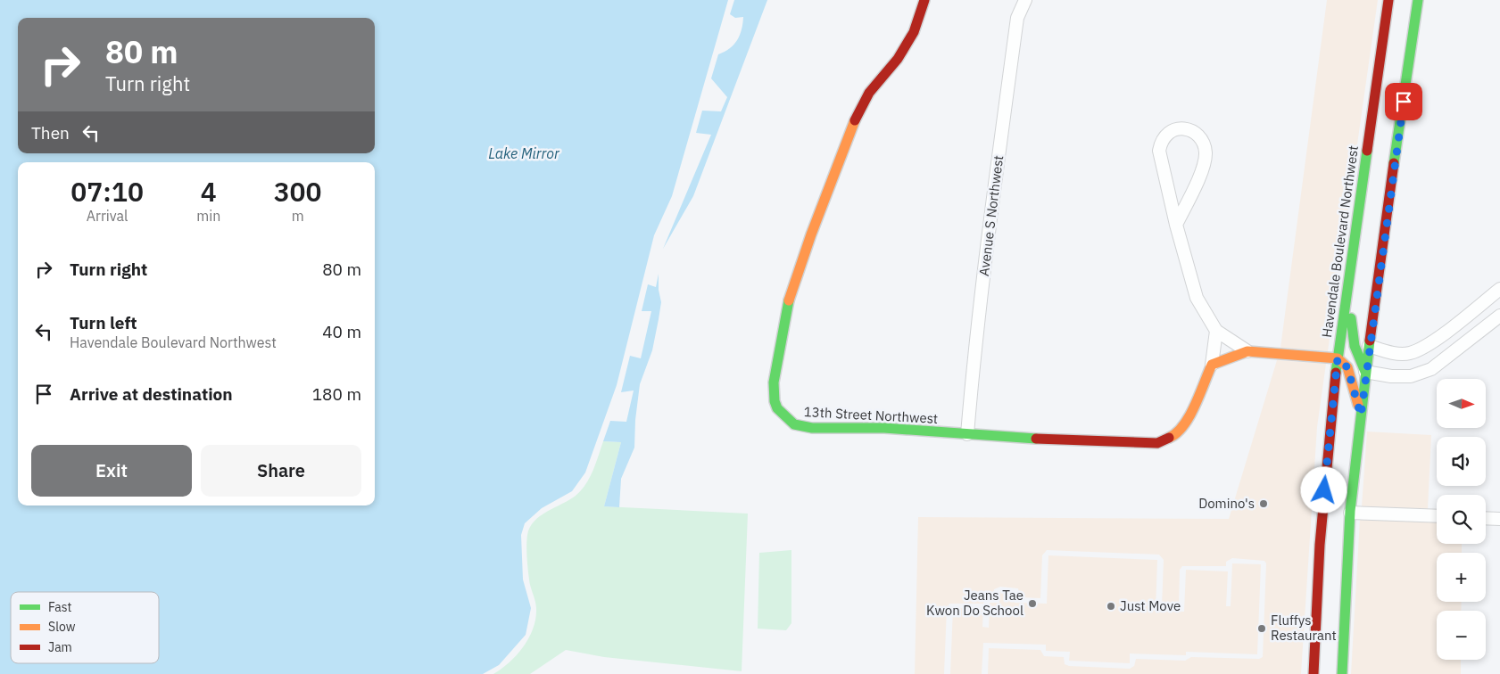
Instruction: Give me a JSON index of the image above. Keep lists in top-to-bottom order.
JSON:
{
  "streets": {
    "main road": ["Havendale Boulevard Northwest", "13th Street Northwest"],
    "street": ["Avenue S Northwest"]
  },
  "crossings": [
    ["Avenue S Northwest", "13th Street Northwest"]
  ],
  "water": ["Lake Mirror"],
  "places": [
    "Domino's",
    "Jeans Tae Kwon Do School",
    "Just Move",
    "Fluffys Restaurant"
  ],
  "legend": ["Fast", "Slow", "Jam"],
  "north": "right",
  "page": {
    "turn": ["80 m", "Turn right"],
    "then": "Then",
    "eta": [
      "07:10",
      "Arrival",
      "4",
      "min",
      "300",
      "m"
    ],
    "list": [
      {
        "name": "Turn right",
        "value": "80 m"
      },
      {
        "name": "Turn left",
        "note": "Havendale Boulevard Northwest",
        "value": "40 m"
      },
      {
        "name": "Arrive at destination",
        "value": "180 m"
      }
    ],
    "map_buttons": ["+", "−"],
    "buttons": ["Exit", "Share"]
  }
}
